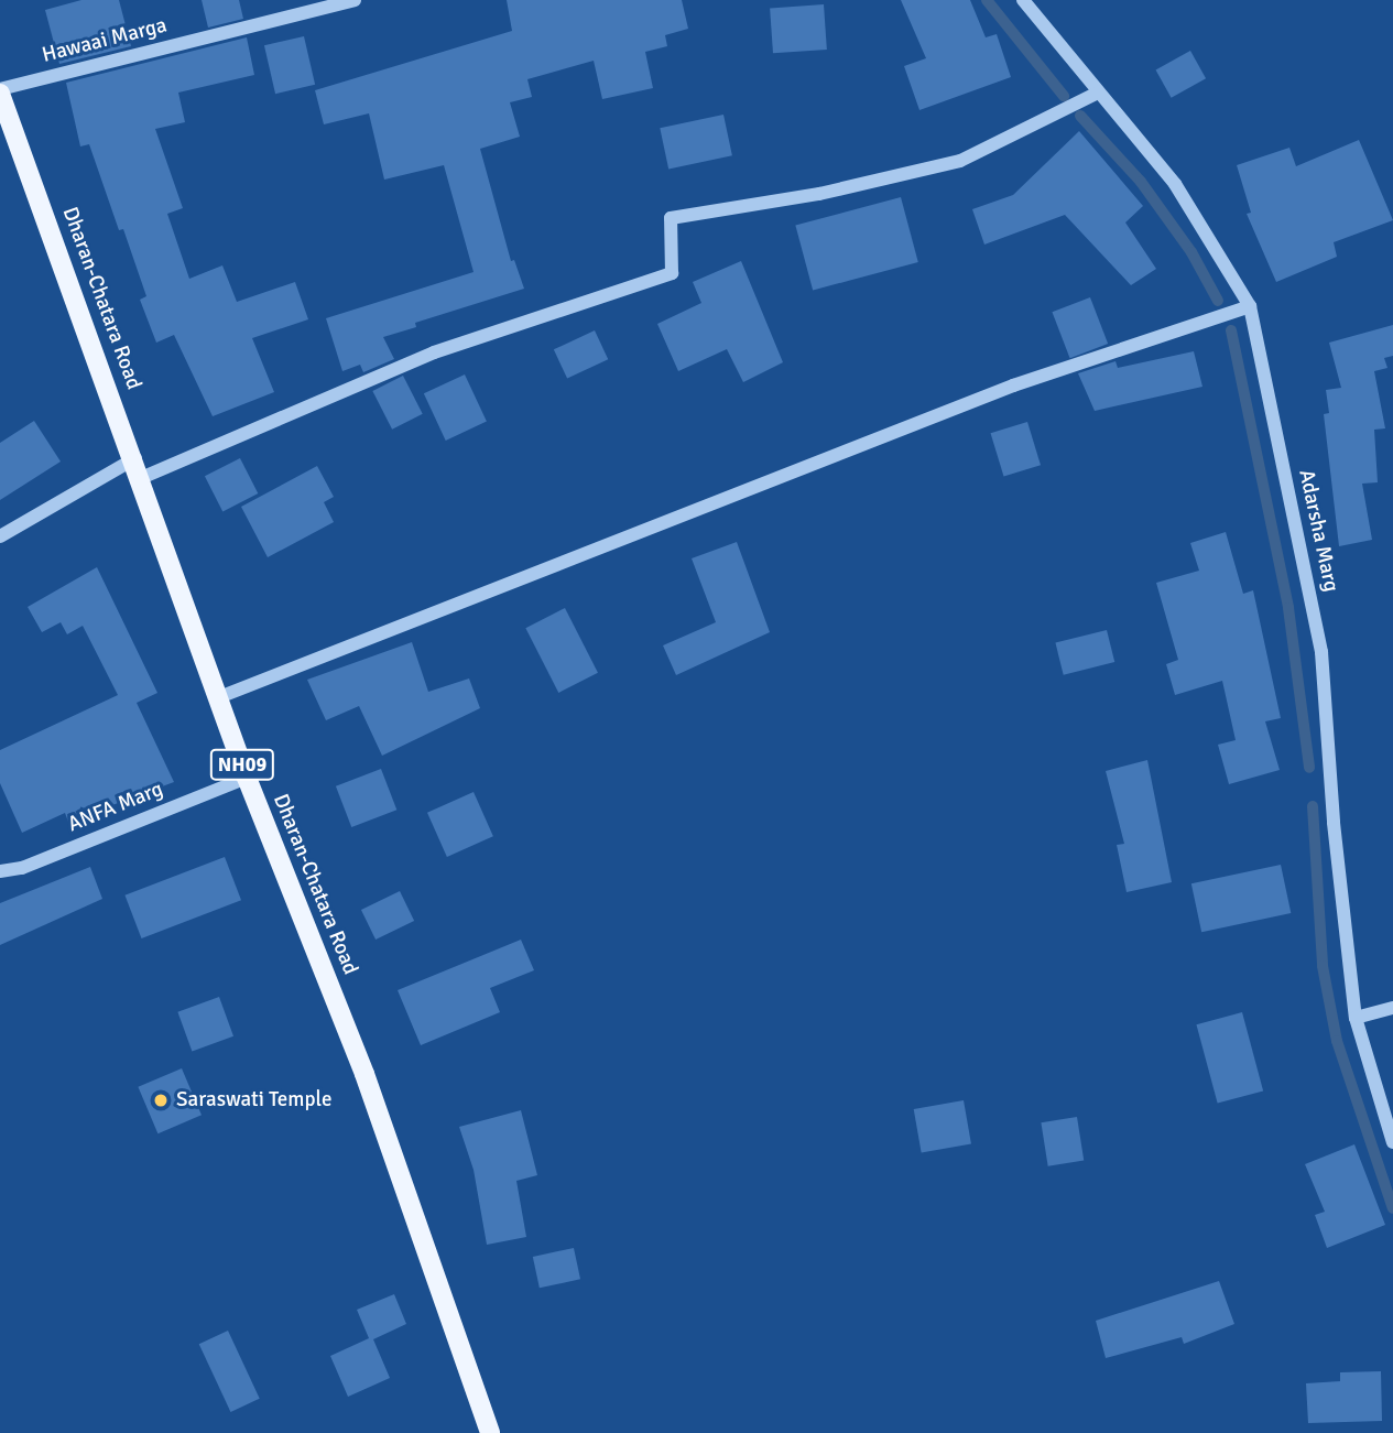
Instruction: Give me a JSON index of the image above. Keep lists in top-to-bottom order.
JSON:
{
  "streets": {
    "main road": ["Dharan-Chatara Road", "NH09"],
    "street": ["Hawaai Marga", "Adarsha Marg", "ANFA Marg"]
  },
  "crossings": [
    ["Hawaai Marga", "Dharan-Chatara Road"],
    ["Dharan-Chatara Road", "ANFA Marg"]
  ],
  "places": ["Saraswati Temple"]
}
